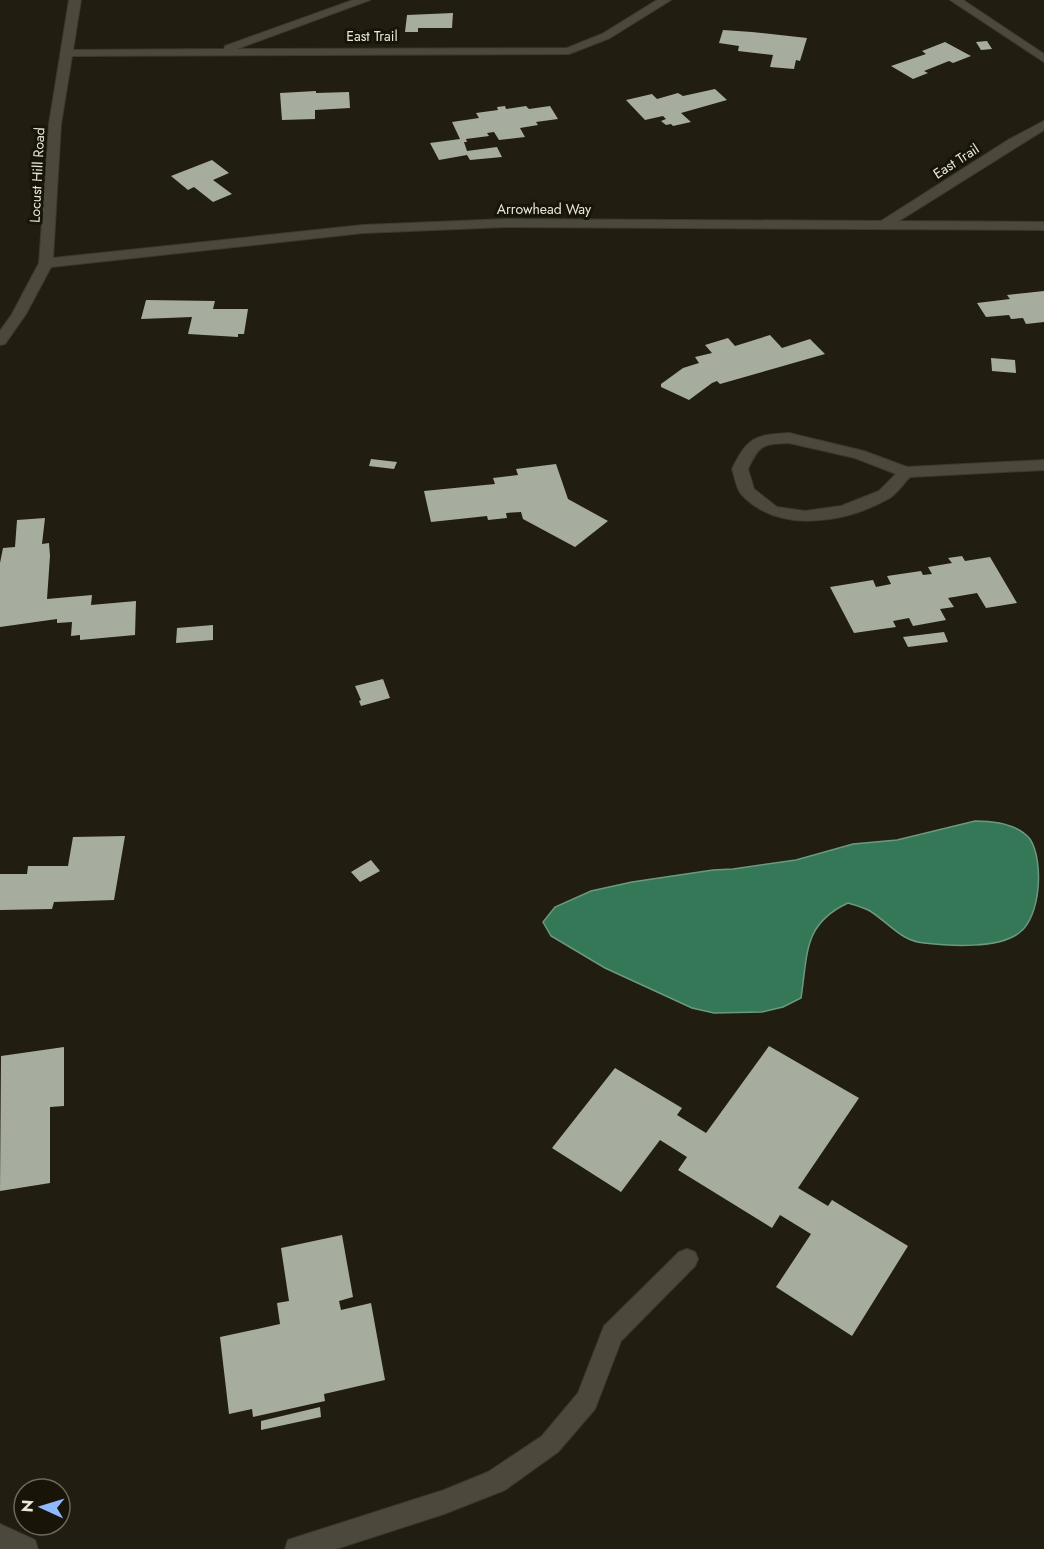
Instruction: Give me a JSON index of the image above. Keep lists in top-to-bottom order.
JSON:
{
  "streets": {
    "street": ["East Trail", "Locust Hill Road", "Arrowhead Way"]
  },
  "crossings": [
    ["East Trail", "Locust Hill Road"],
    ["East Trail", "Arrowhead Way"],
    ["Locust Hill Road", "Arrowhead Way"]
  ],
  "north": "left"
}
